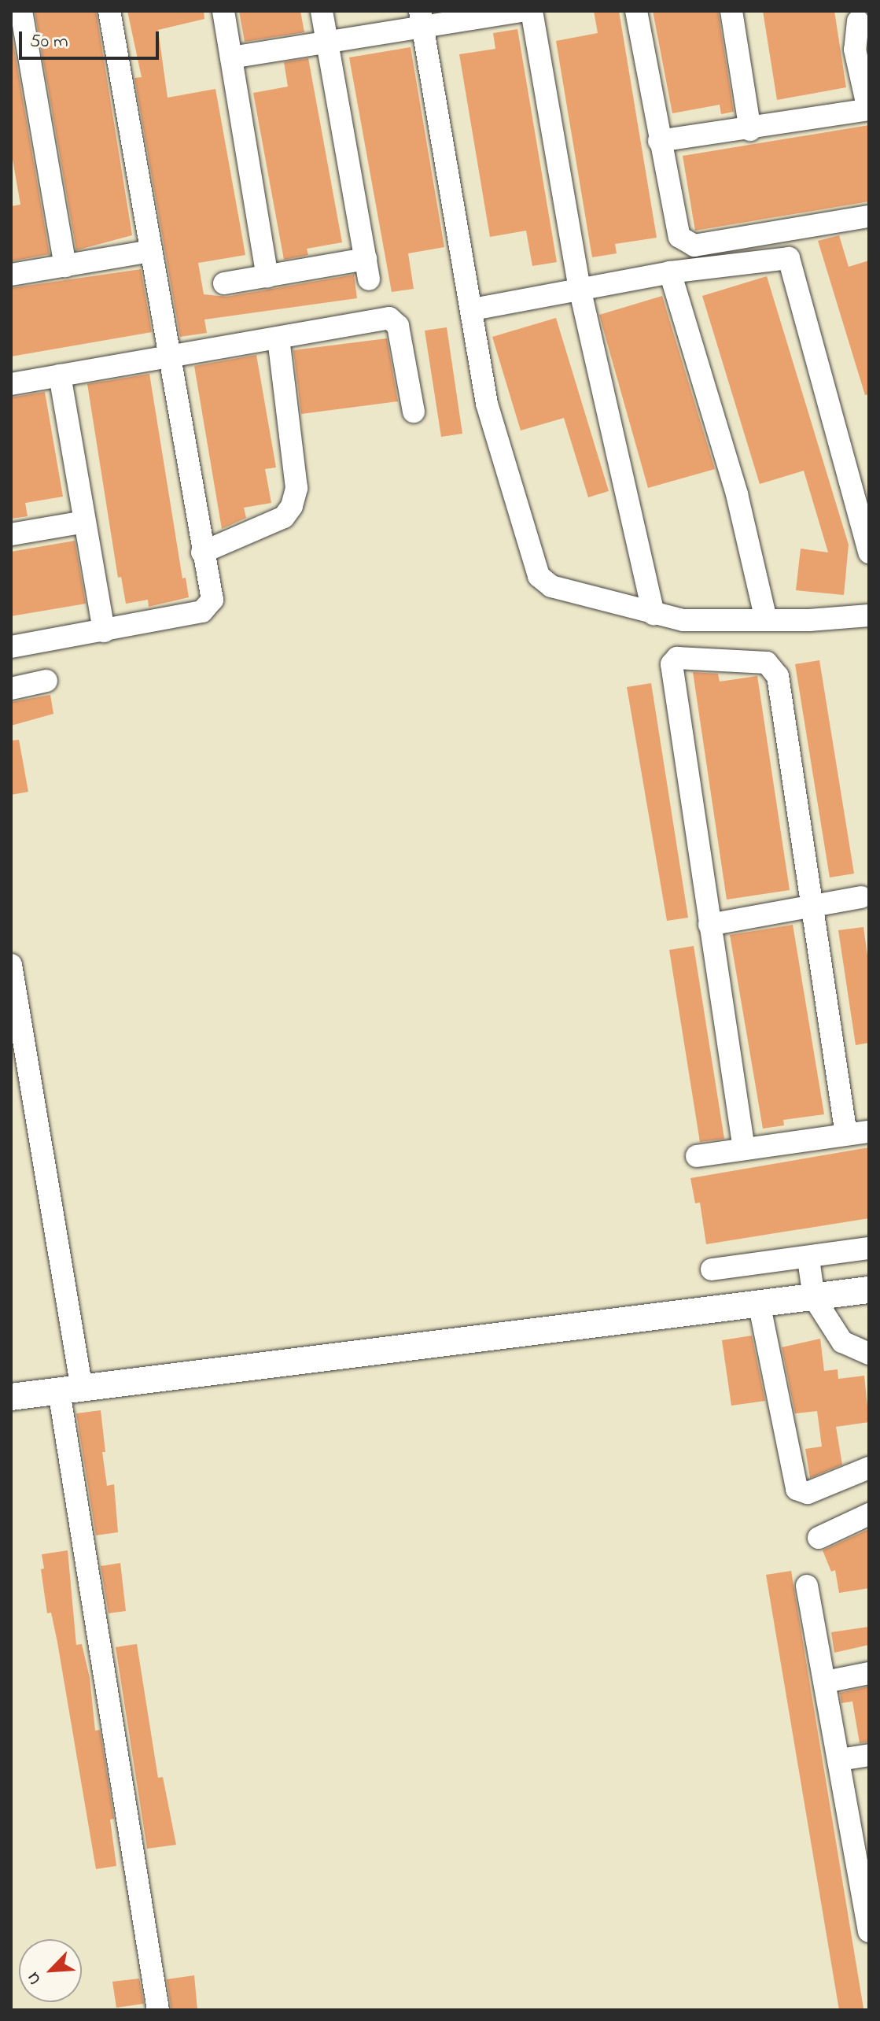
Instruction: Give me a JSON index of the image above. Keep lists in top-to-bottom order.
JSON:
{
  "scale_bar": "50 m",
  "north": "bottom left"
}
